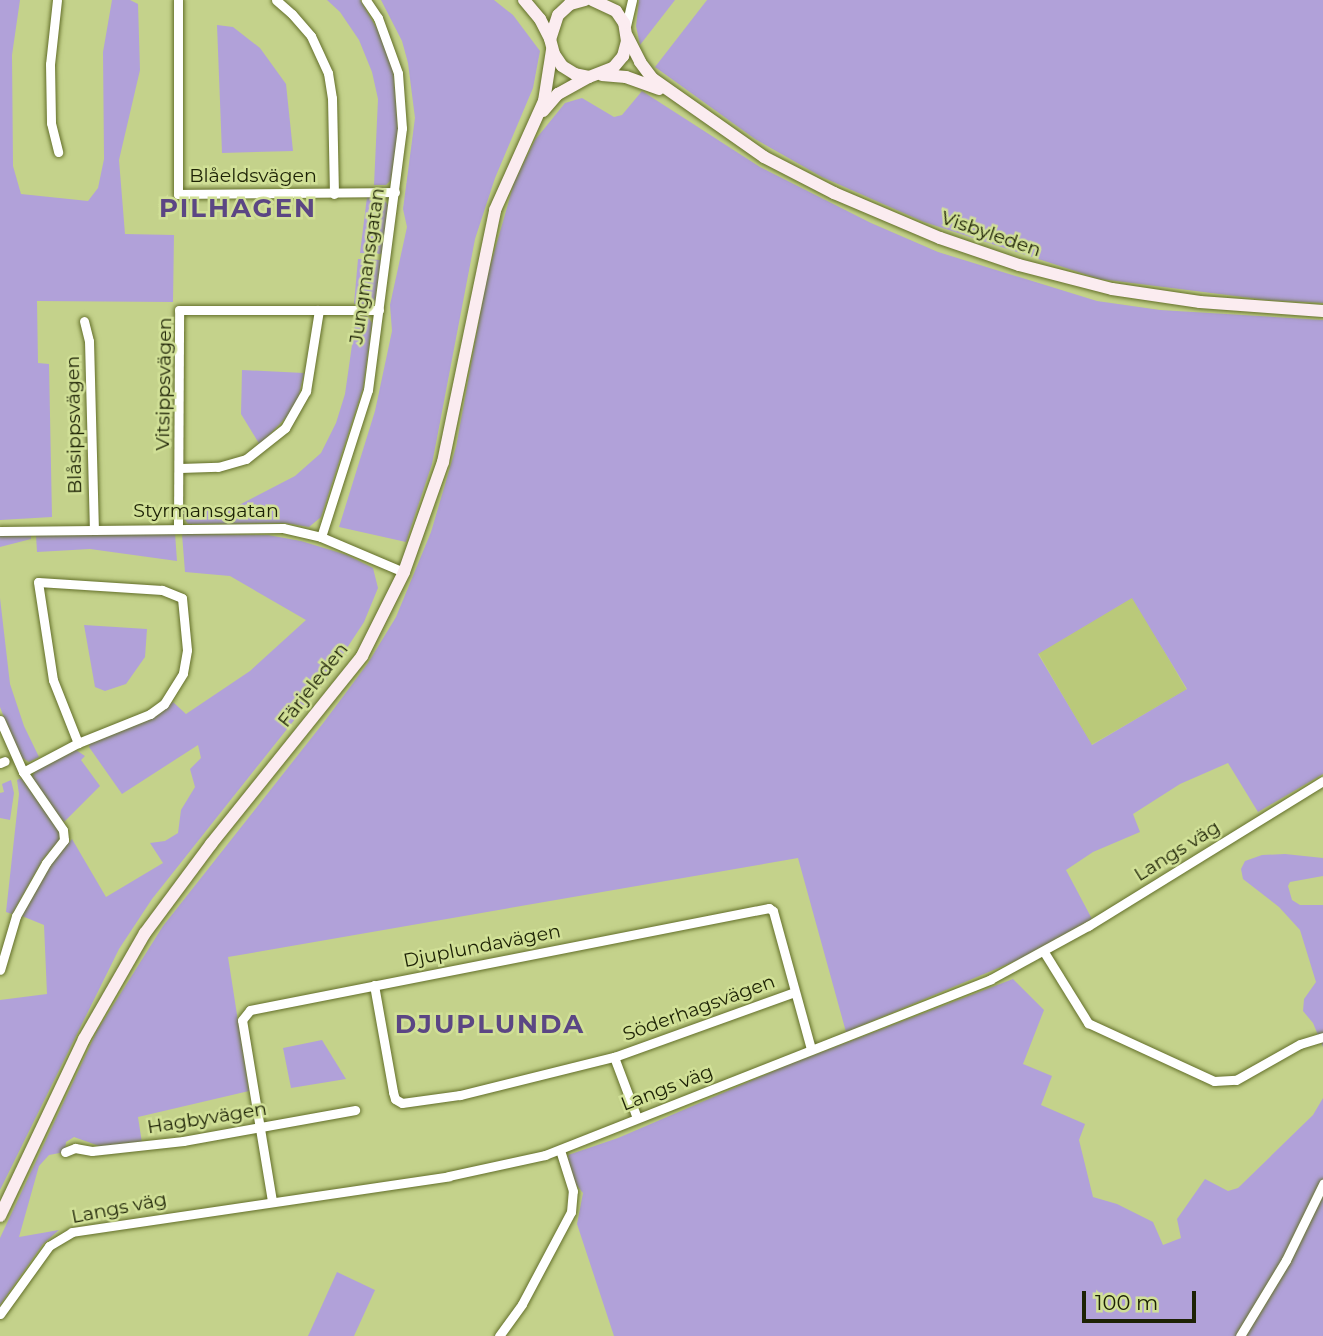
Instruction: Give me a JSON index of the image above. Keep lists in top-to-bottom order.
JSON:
{
  "streets": {
    "main road": ["Visbyleden", "Färjeleden"],
    "street": [
      "Blåeldsvägen",
      "Jungmansgatan",
      "Vitsippsvägen",
      "Blåsippsvägen",
      "Styrmansgatan",
      "Langs väg",
      "Djuplundavägen",
      "Söderhagsvägen",
      "Hagbyvägen"
    ]
  },
  "crossings": [
    ["Blåeldsvägen", "Jungmansgatan"],
    ["Visbyleden", "Färjeleden"],
    ["Jungmansgatan", "Vitsippsvägen"],
    ["Jungmansgatan", "Styrmansgatan"],
    ["Vitsippsvägen", "Styrmansgatan"],
    ["Blåsippsvägen", "Styrmansgatan"],
    ["Styrmansgatan", "Färjeleden"],
    ["Langs väg", "Djuplundavägen"],
    ["Langs väg", "Söderhagsvägen"],
    ["Djuplundavägen", "Söderhagsvägen"],
    ["Djuplundavägen", "Hagbyvägen"]
  ],
  "districts": ["PILHAGEN", "DJUPLUNDA"],
  "scale_bar": "100 m"
}
